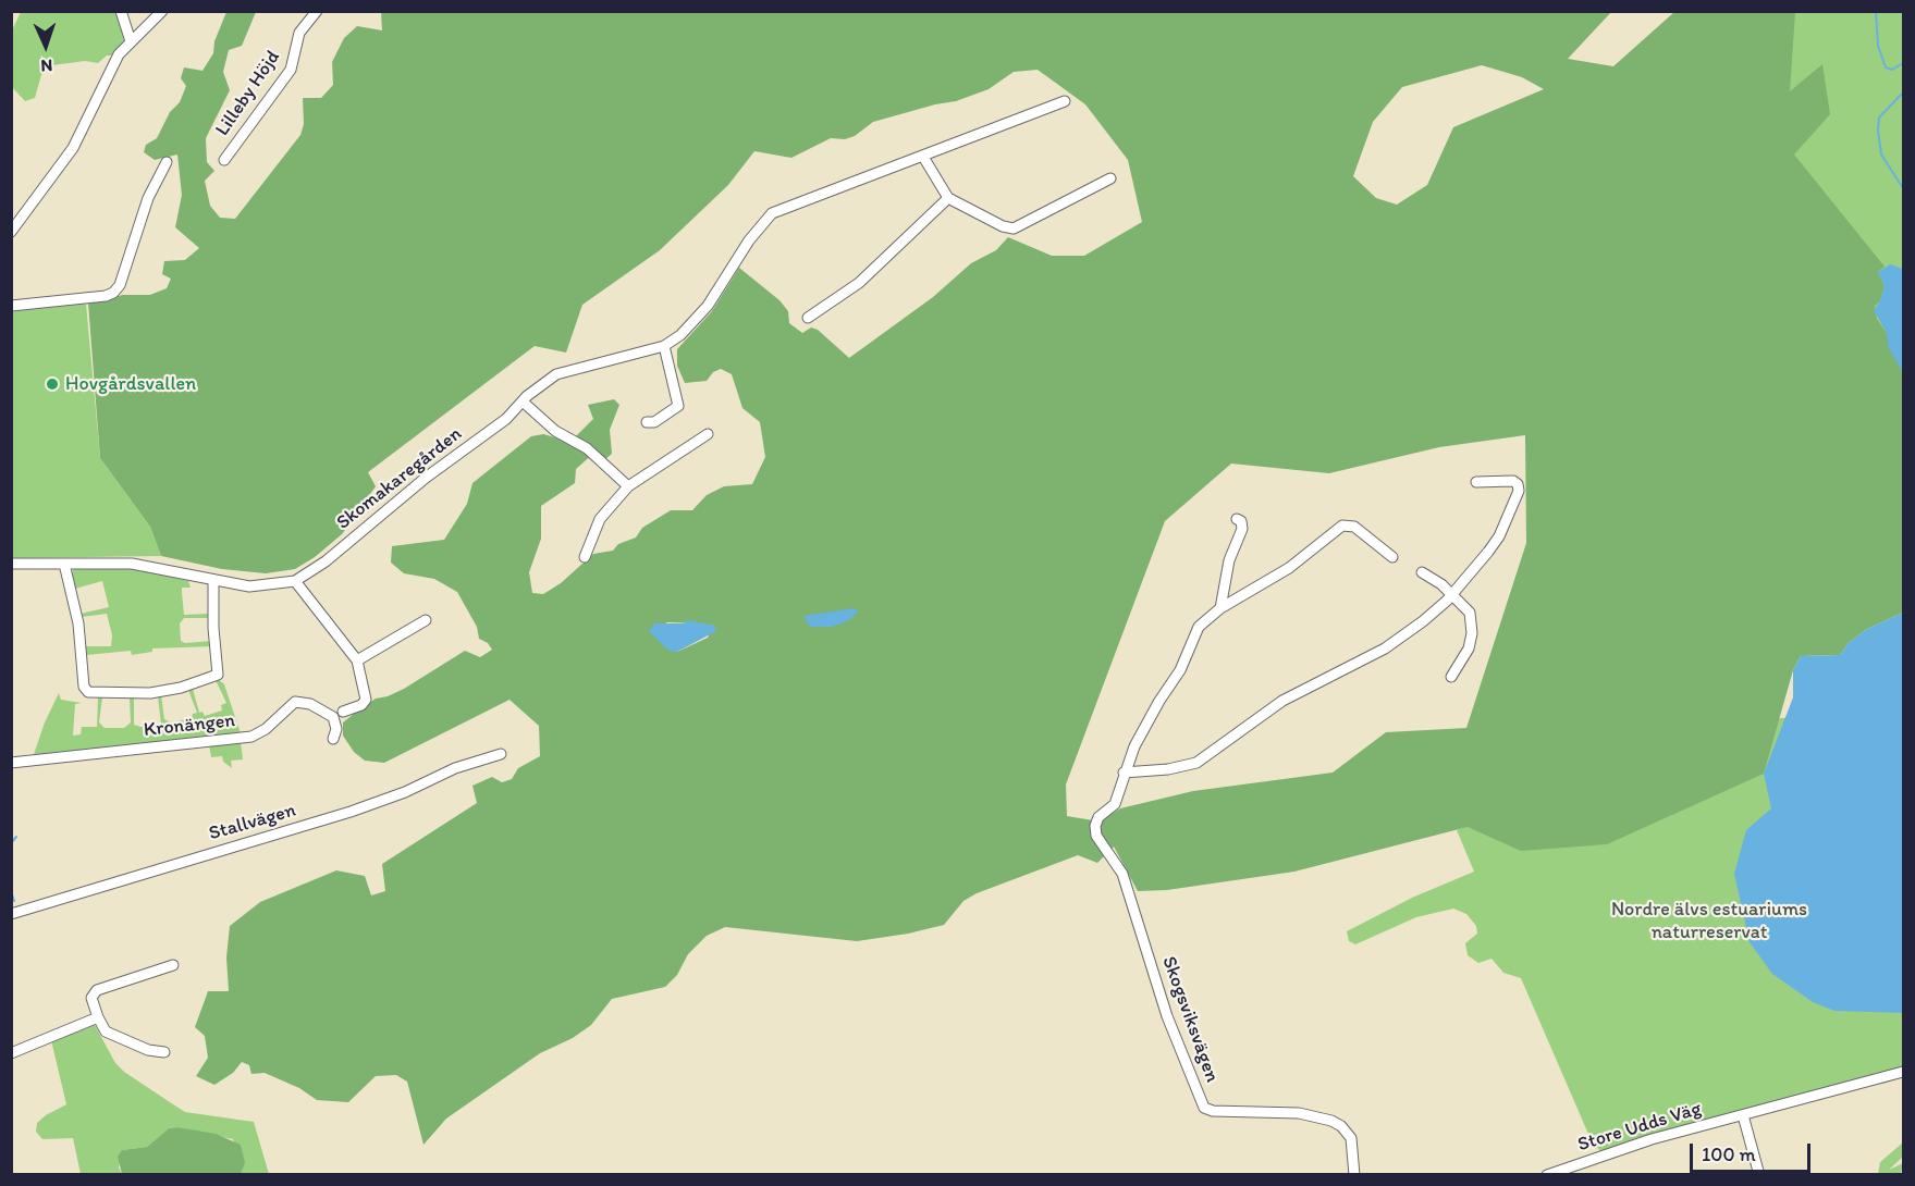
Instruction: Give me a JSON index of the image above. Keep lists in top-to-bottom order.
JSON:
{
  "streets": {
    "street": [
      "Lilleby Höjd",
      "Skomakaregården",
      "Kronängen",
      "Stallvägen",
      "Skogsviksvägen",
      "Store Udds Väg"
    ]
  },
  "parks": ["Nordre älvs estuariums naturreservat"],
  "places": ["Hovgårdsvallen"],
  "scale_bar": "100 m",
  "north": "bottom"
}
